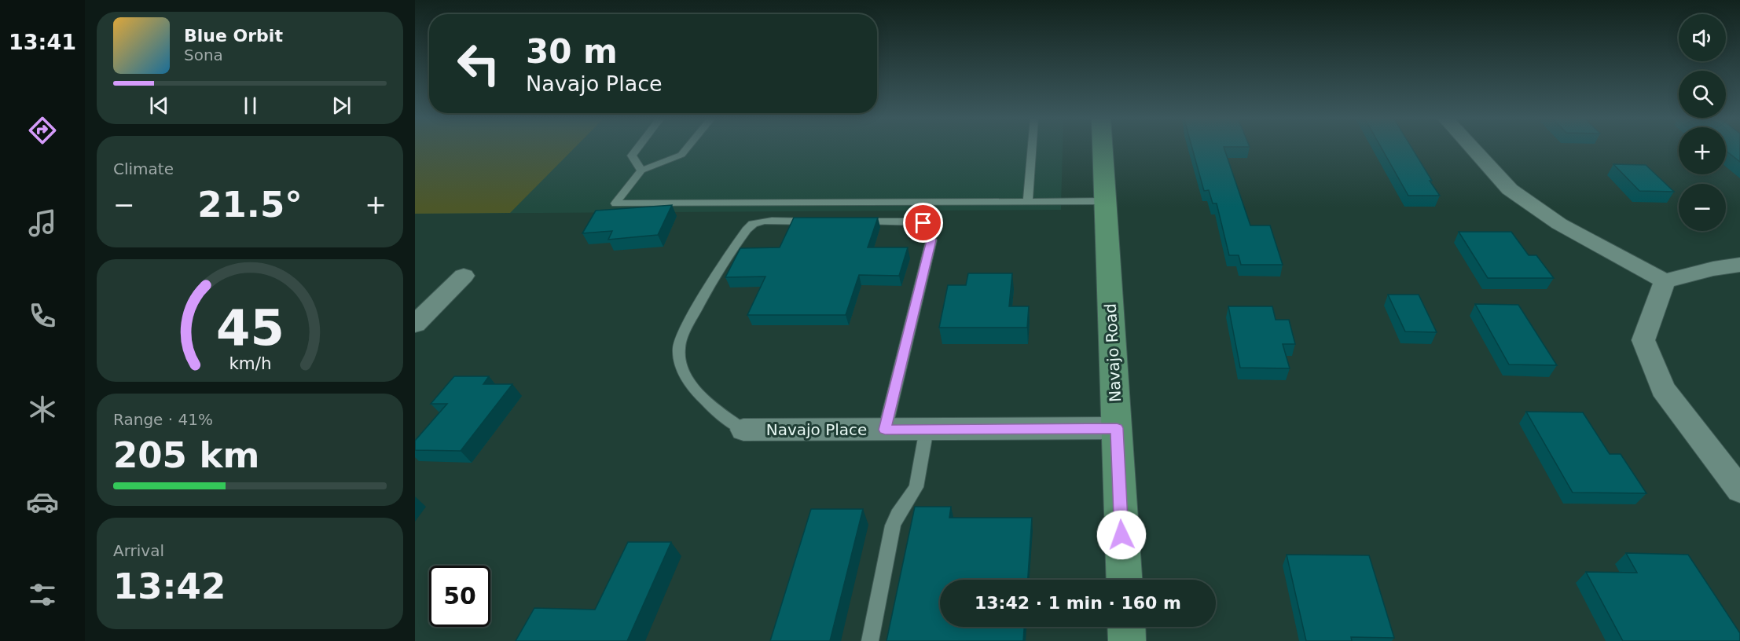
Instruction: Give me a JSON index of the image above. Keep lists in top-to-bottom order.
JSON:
{
  "streets": {
    "main road": ["Navajo Road"],
    "street": ["Navajo Place"]
  },
  "crossings": [
    ["Navajo Road", "Navajo Place"]
  ],
  "page": {
    "tabs": "13:41",
    "map_buttons": ["+", "−"],
    "turn": ["30 m", "Navajo Place"],
    "song": ["Blue Orbit", "Sona"],
    "tile": [
      "Climate",
      ["Range · 41%", "205 km"],
      ["Arrival", "13:42"]
    ],
    "heat": ["−", "21.5°", "+"],
    "limit": "50",
    "trip": "13:42 · 1 min · 160 m",
    "gauge": ["45", "km/h"]
  }
}
